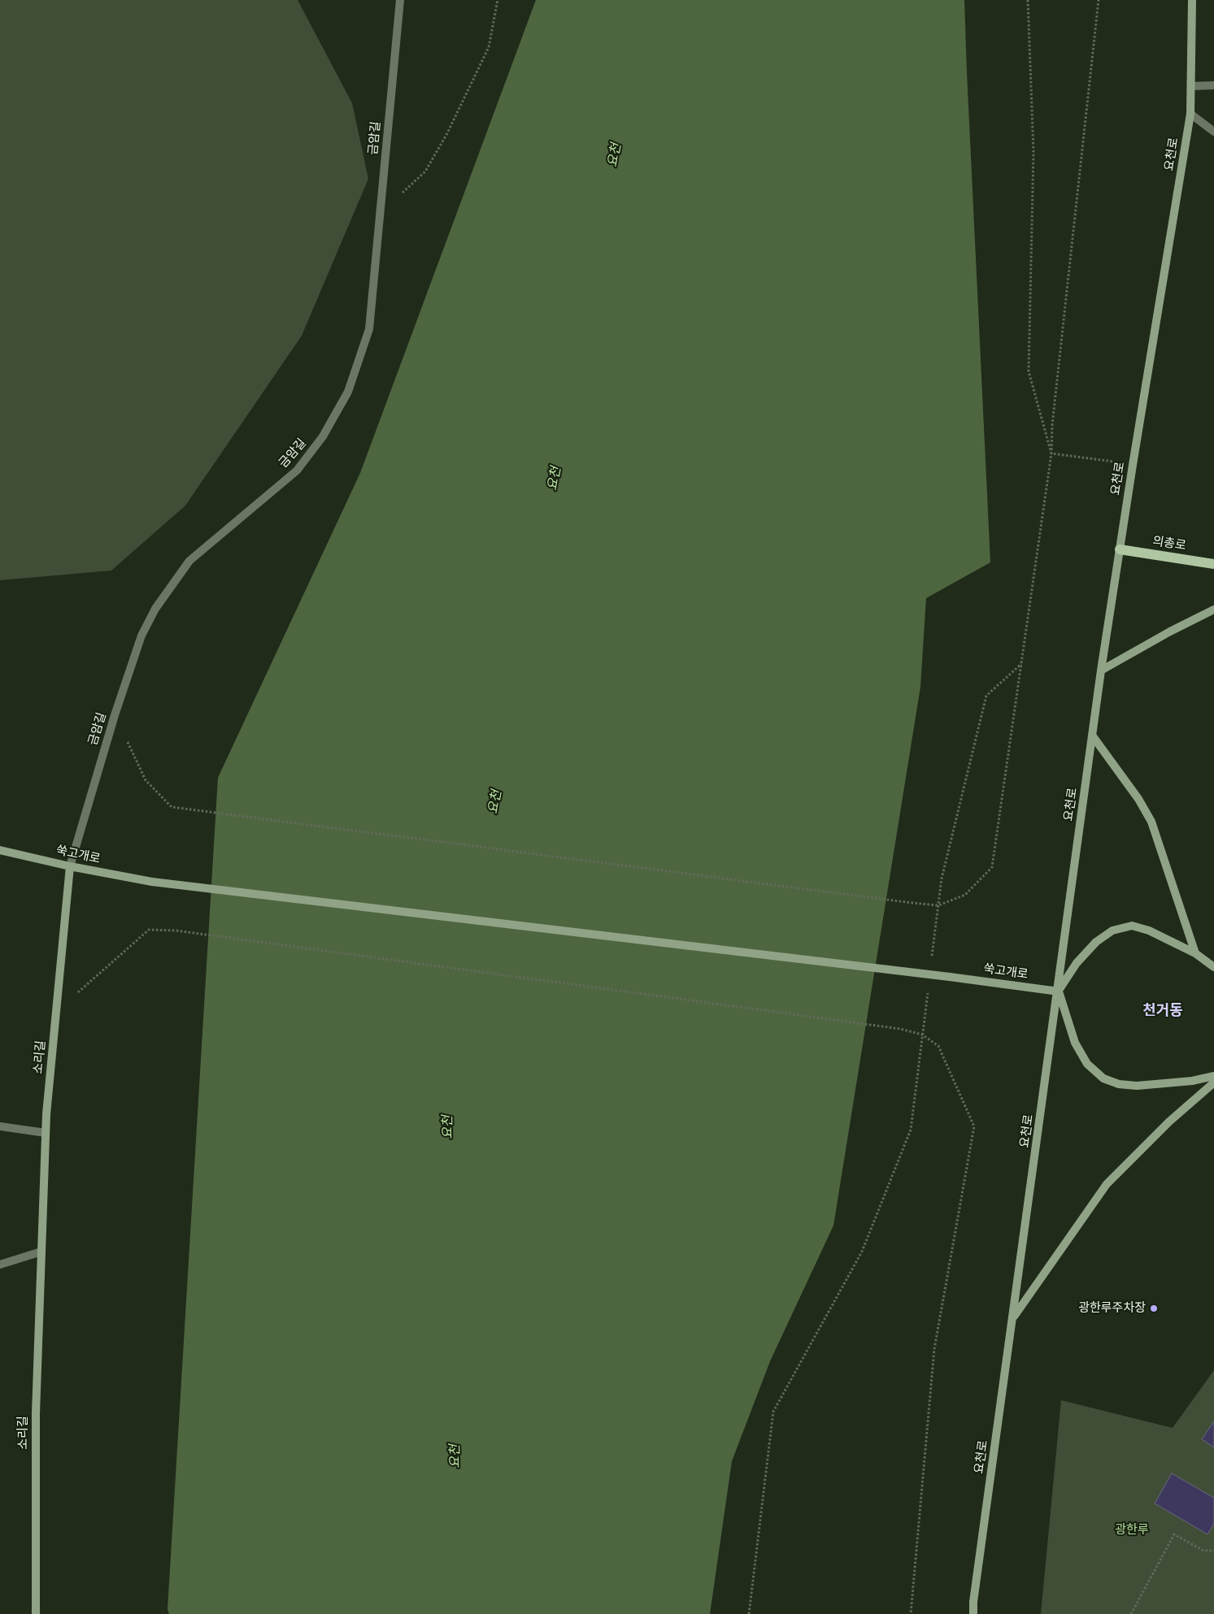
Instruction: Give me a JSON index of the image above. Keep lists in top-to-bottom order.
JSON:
{
  "streets": {
    "main road": ["의총로"],
    "street": [
      "금암길",
      "요천로",
      "쑥고개로",
      "소리길"
    ]
  },
  "crossings": [
    ["금암길", "쑥고개로"],
    ["금암길", "소리길"],
    ["요천로", "의총로"],
    ["요천로", "쑥고개로"],
    ["쑥고개로", "소리길"]
  ],
  "districts": ["천거동"],
  "water": ["요천"],
  "parks": ["광한루"],
  "places": ["광한루주차장"]
}
